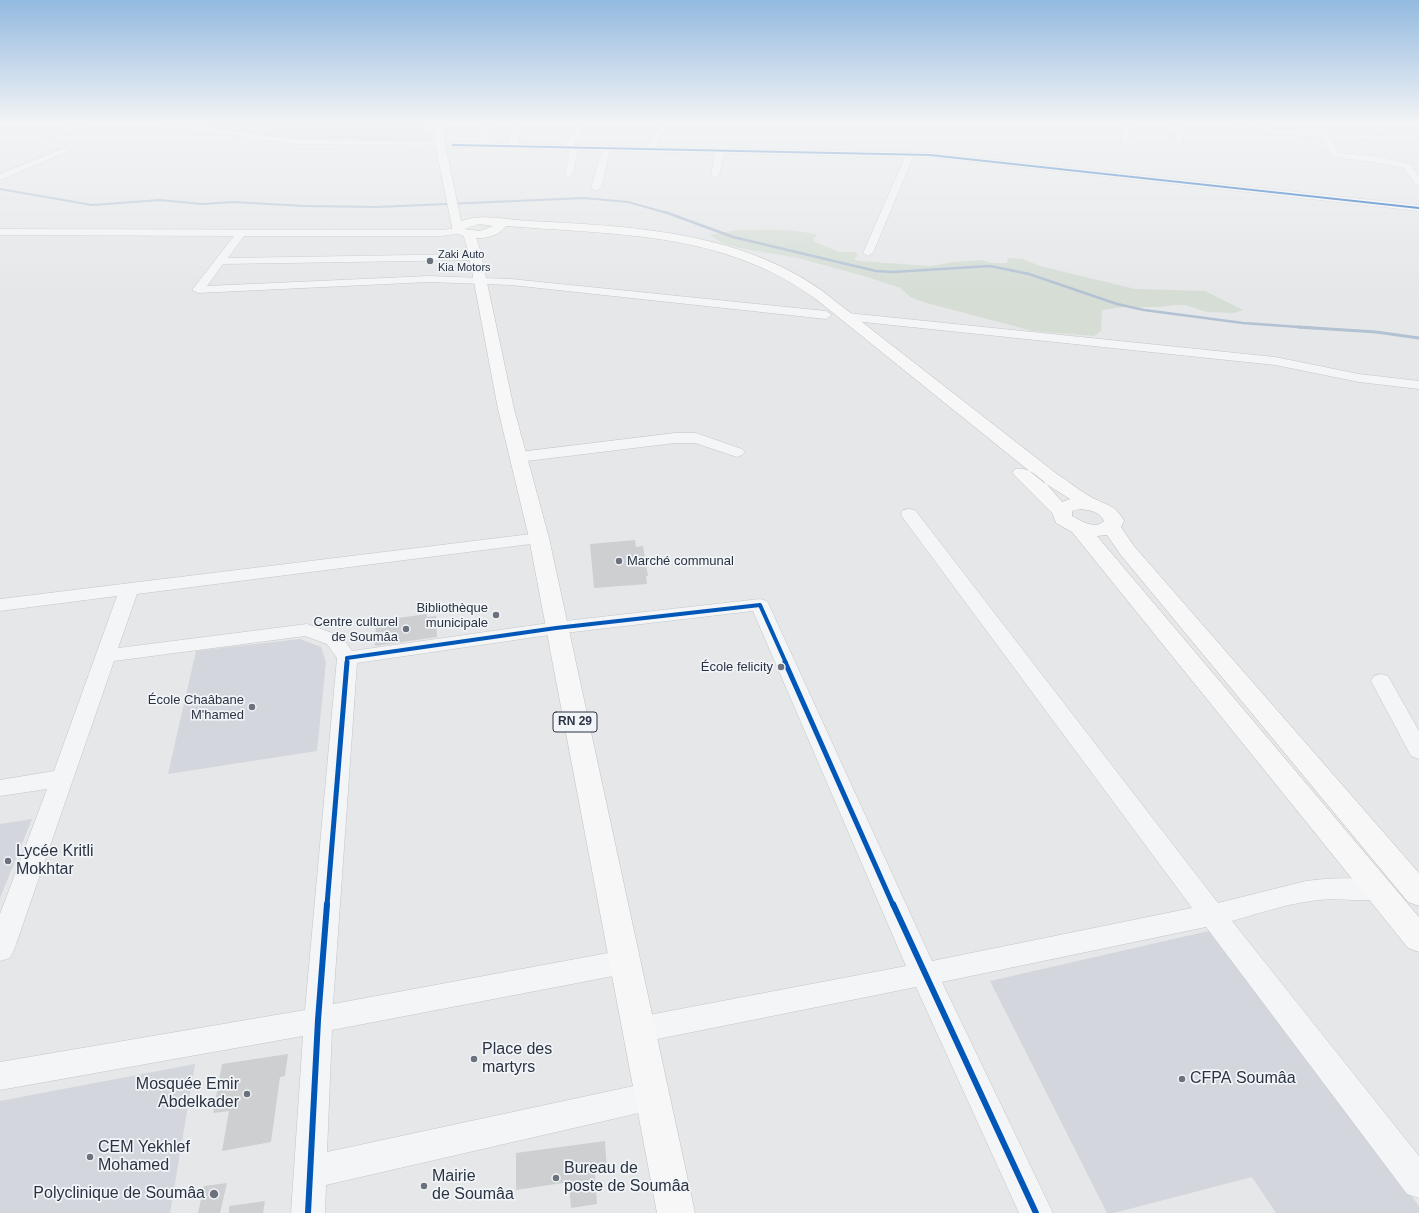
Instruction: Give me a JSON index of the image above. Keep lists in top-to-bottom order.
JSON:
{
  "streets": {
    "main road": ["RN 29"]
  },
  "places": [
    "Zaki Auto Kia Motors",
    "Marché communal",
    "Bibliothèque municipale",
    "Centre culturel de Soumâa",
    "École felicity",
    "École Chaâbane M'hamed",
    "Lycée Kritli Mokhtar",
    "Place des martyrs",
    "CFPA Soumâa",
    "Mosquée Emir Abdelkader",
    "CEM Yekhlef Mohamed",
    "Bureau de poste de Soumâa",
    "Mairie de Soumâa",
    "Polyclinique de Soumâa"
  ]
}
